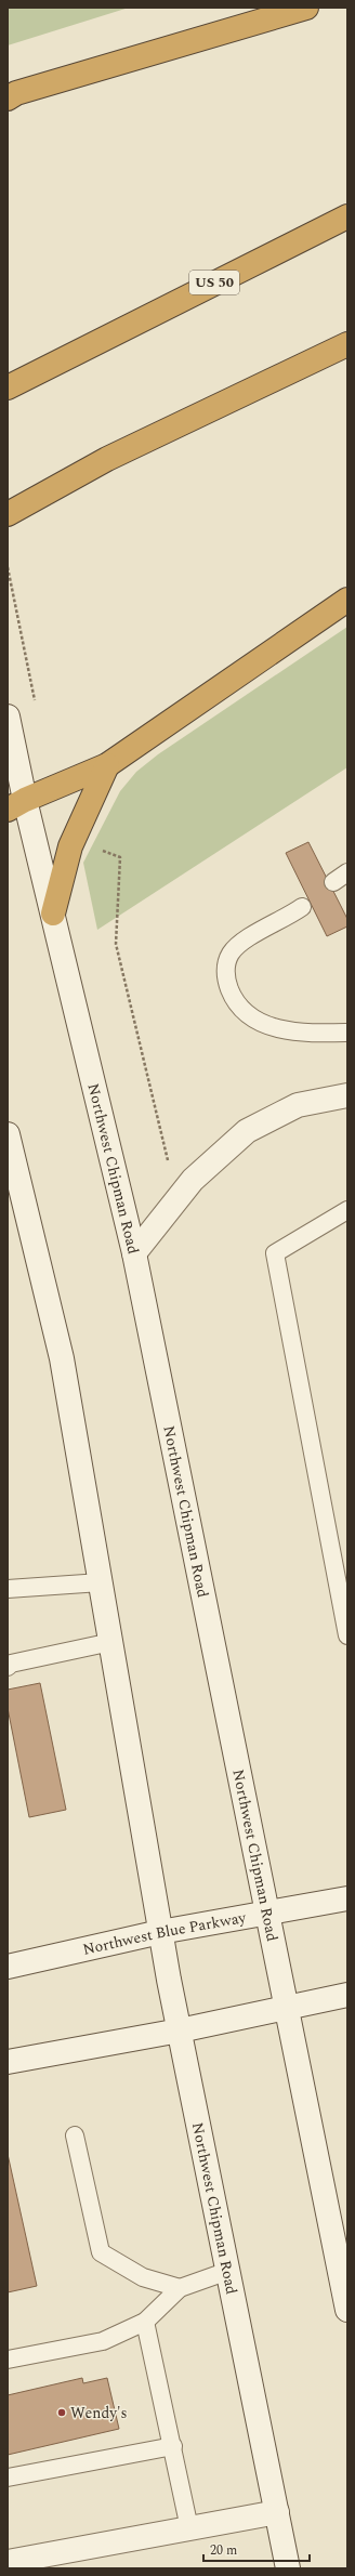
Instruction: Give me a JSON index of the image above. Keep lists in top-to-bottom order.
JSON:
{
  "streets": {
    "highway": ["US 50"],
    "main road": ["Northwest Chipman Road", "Northwest Blue Parkway"]
  },
  "crossings": [
    ["Northwest Chipman Road", "Northwest Blue Parkway"]
  ],
  "places": ["Wendy's"],
  "scale_bar": "20 m"
}
